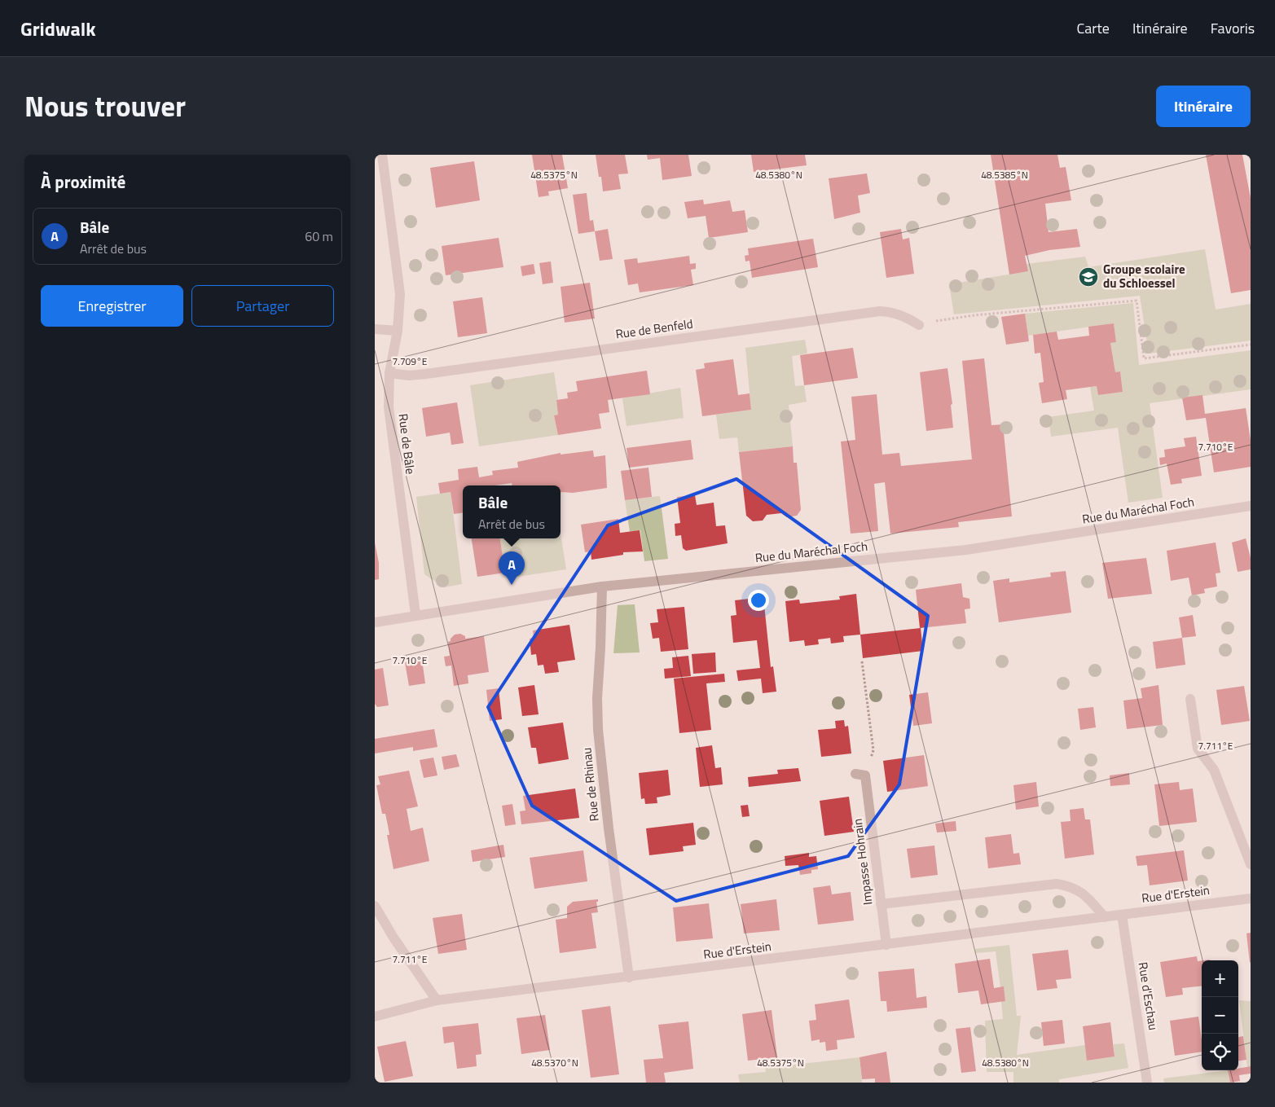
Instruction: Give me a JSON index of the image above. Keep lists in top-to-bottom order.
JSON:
{
  "streets": {
    "street": [
      "Rue de Benfeld",
      "Rue de Bâle",
      "Rue du Maréchal Foch",
      "Rue de Rhinau",
      "Impasse Hohrain",
      "Rue d'Erstein",
      "Rue d'Eschau"
    ]
  },
  "crossings": [
    ["Rue de Benfeld", "Rue de Bâle"],
    ["Rue de Bâle", "Rue du Maréchal Foch"],
    ["Rue du Maréchal Foch", "Rue de Rhinau"],
    ["Rue de Rhinau", "Rue d'Erstein"],
    ["Impasse Hohrain", "Rue d'Erstein"],
    ["Rue d'Erstein", "Rue d'Eschau"]
  ],
  "places": {
    "school or university": ["Groupe scolaire du Schloessel"]
  },
  "page": {
    "header": "Gridwalk",
    "nav": ["Carte", "Itinéraire", "Favoris"],
    "title": "Nous trouver",
    "buttons": [
      "Itinéraire",
      ["Enregistrer", "Partager"]
    ],
    "heading": "À proximité",
    "list": [
      {
        "mark": "A",
        "name": "Bâle",
        "note": "Arrêt de bus",
        "value": "60 m"
      }
    ],
    "popup": ["Bâle", "Arrêt de bus"],
    "pins": "A",
    "map_buttons": ["+", "−"]
  },
  "coordinates": [
    "48.5375°N",
    "48.5380°N",
    "48.5385°N",
    "7.709°E",
    "7.710°E",
    "7.711°E",
    "48.5370°N"
  ]
}
